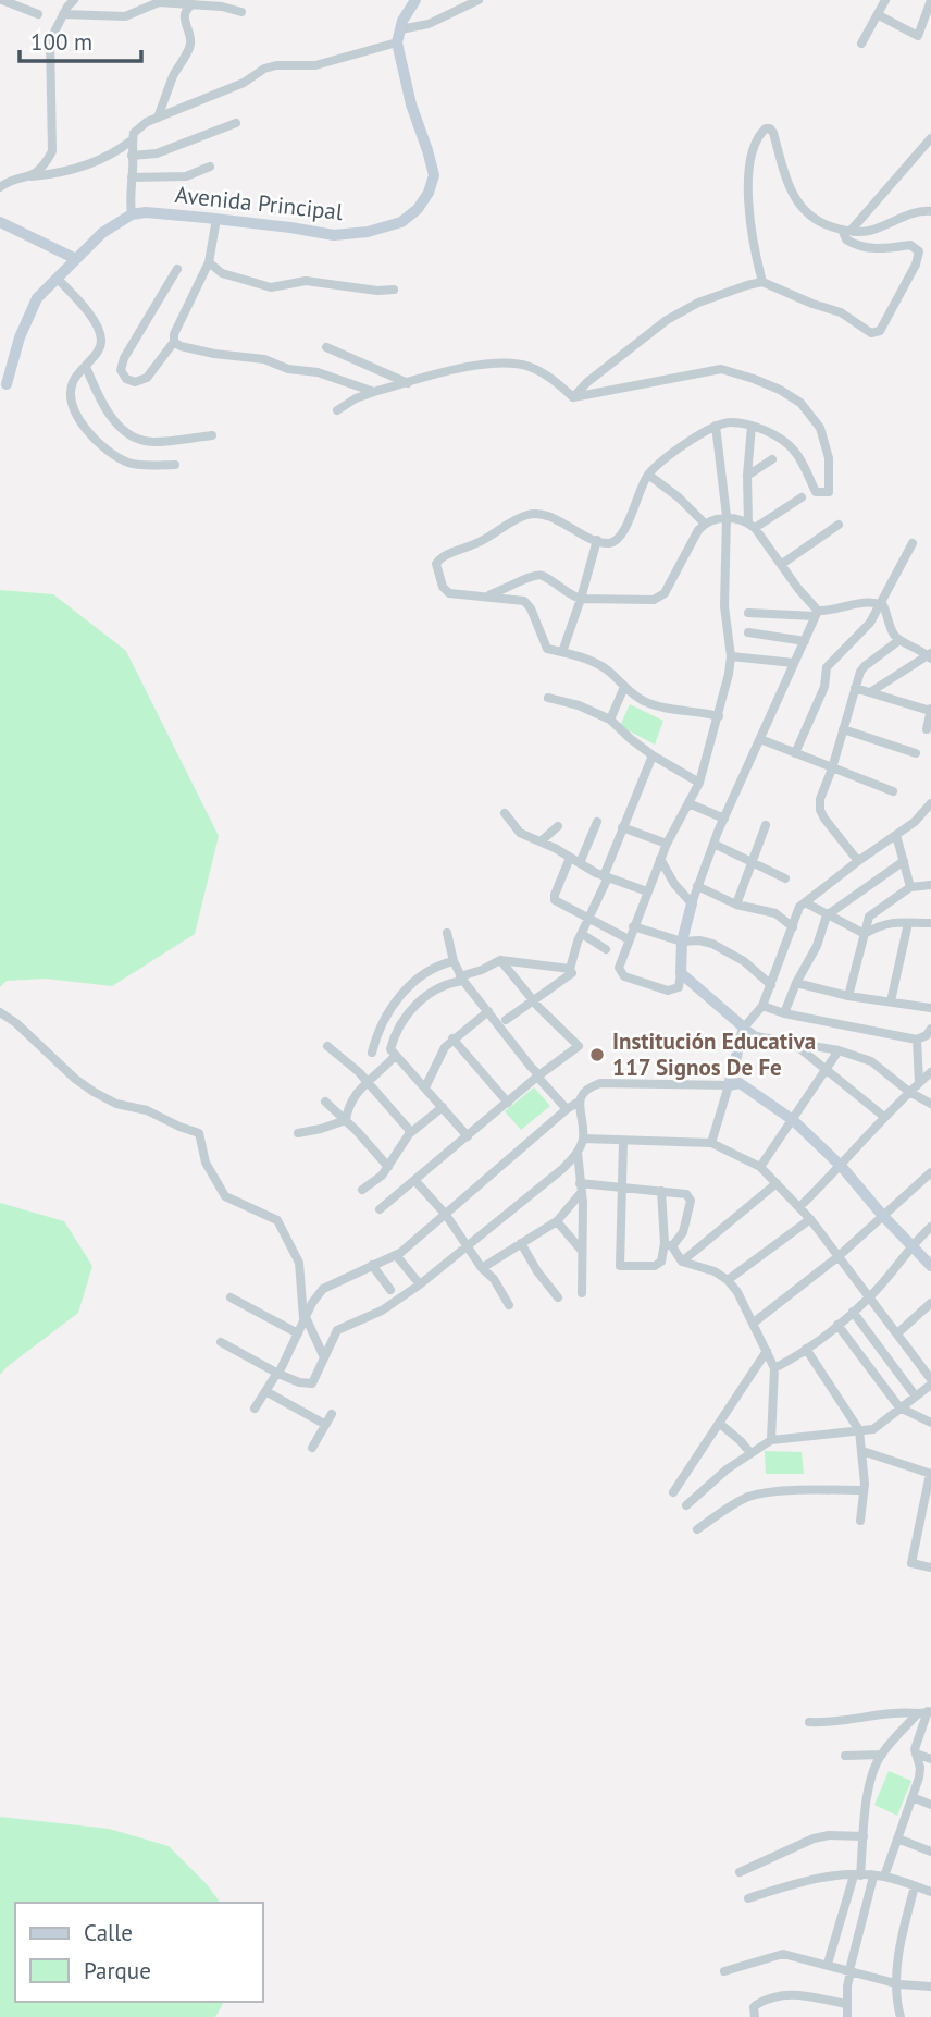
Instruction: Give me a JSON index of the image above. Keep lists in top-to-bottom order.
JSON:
{
  "streets": {
    "street": ["Avenida Principal"]
  },
  "places": ["Institución Educativa 117 Signos De Fe"],
  "legend": ["Calle", "Parque"],
  "scale_bar": "100 m"
}
